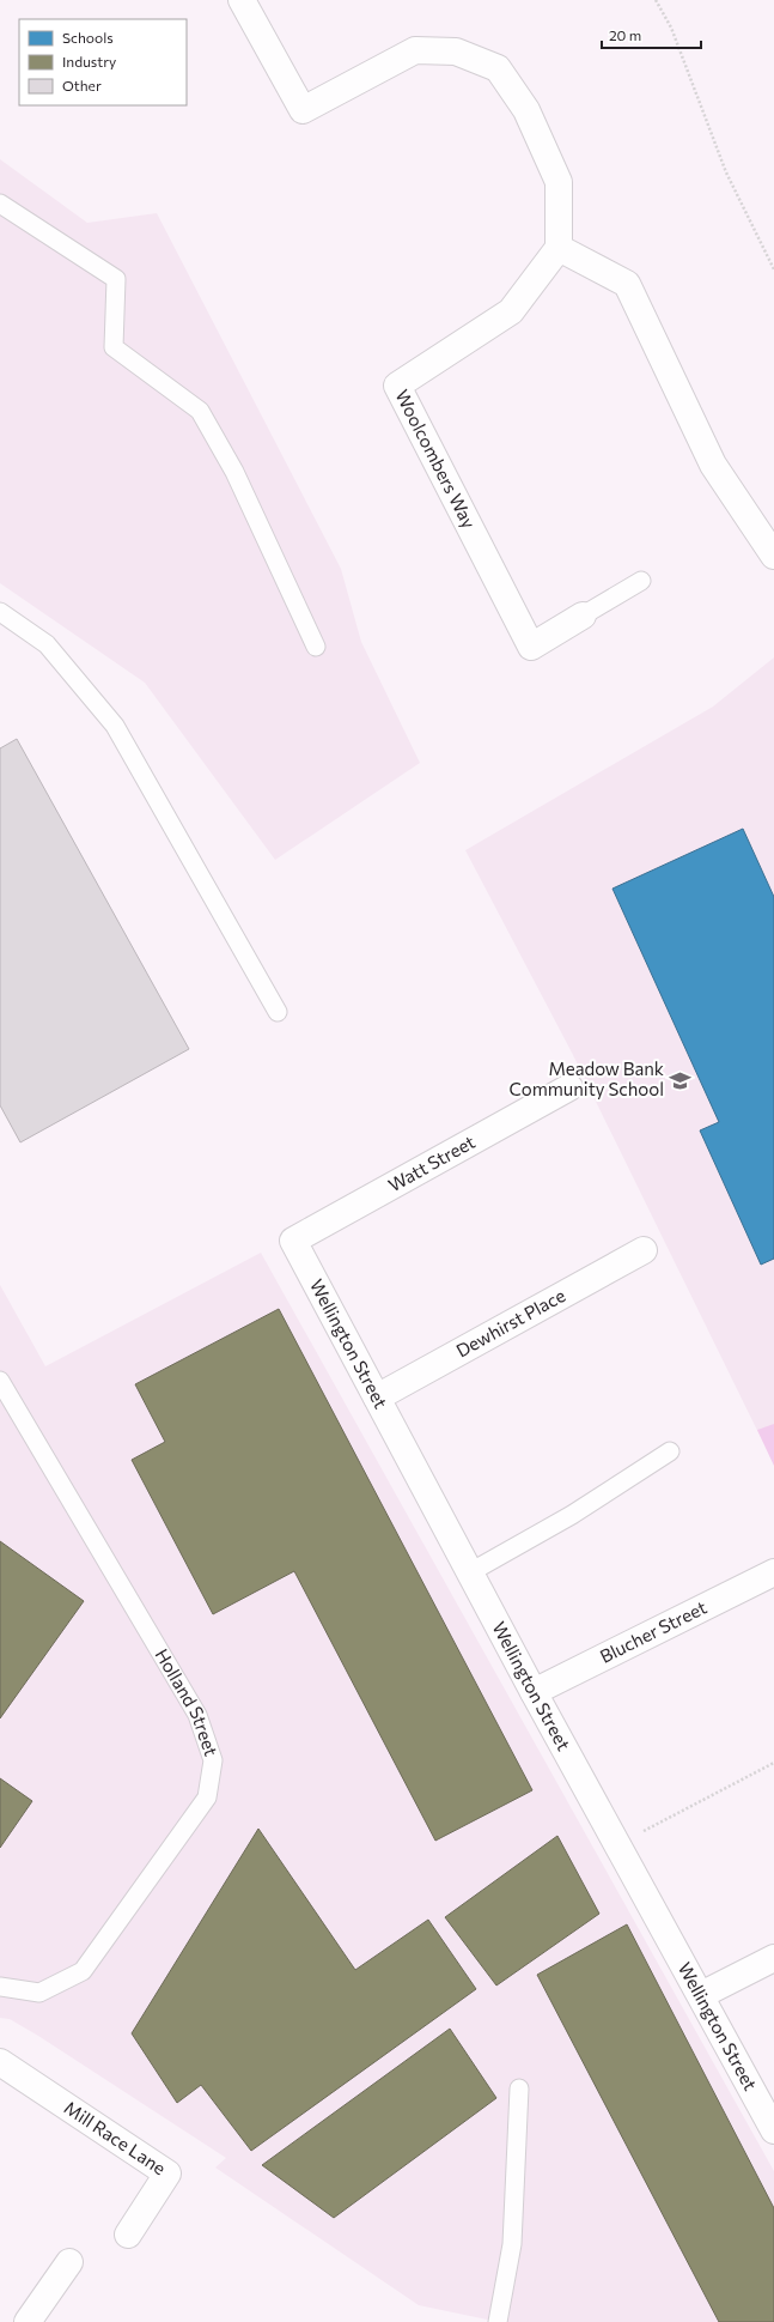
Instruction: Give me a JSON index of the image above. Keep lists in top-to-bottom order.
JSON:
{
  "streets": {
    "street": [
      "Woolcombers Way",
      "Watt Street",
      "Dewhirst Place",
      "Wellington Street",
      "Blucher Street",
      "Mill Race Lane"
    ],
    "lane": ["Holland Street"]
  },
  "crossings": [
    ["Watt Street", "Wellington Street"],
    ["Dewhirst Place", "Wellington Street"],
    ["Wellington Street", "Blucher Street"]
  ],
  "places": {
    "school or university": ["Meadow Bank Community School"]
  },
  "legend": ["Schools", "Industry", "Other"],
  "scale_bar": "20 m"
}
